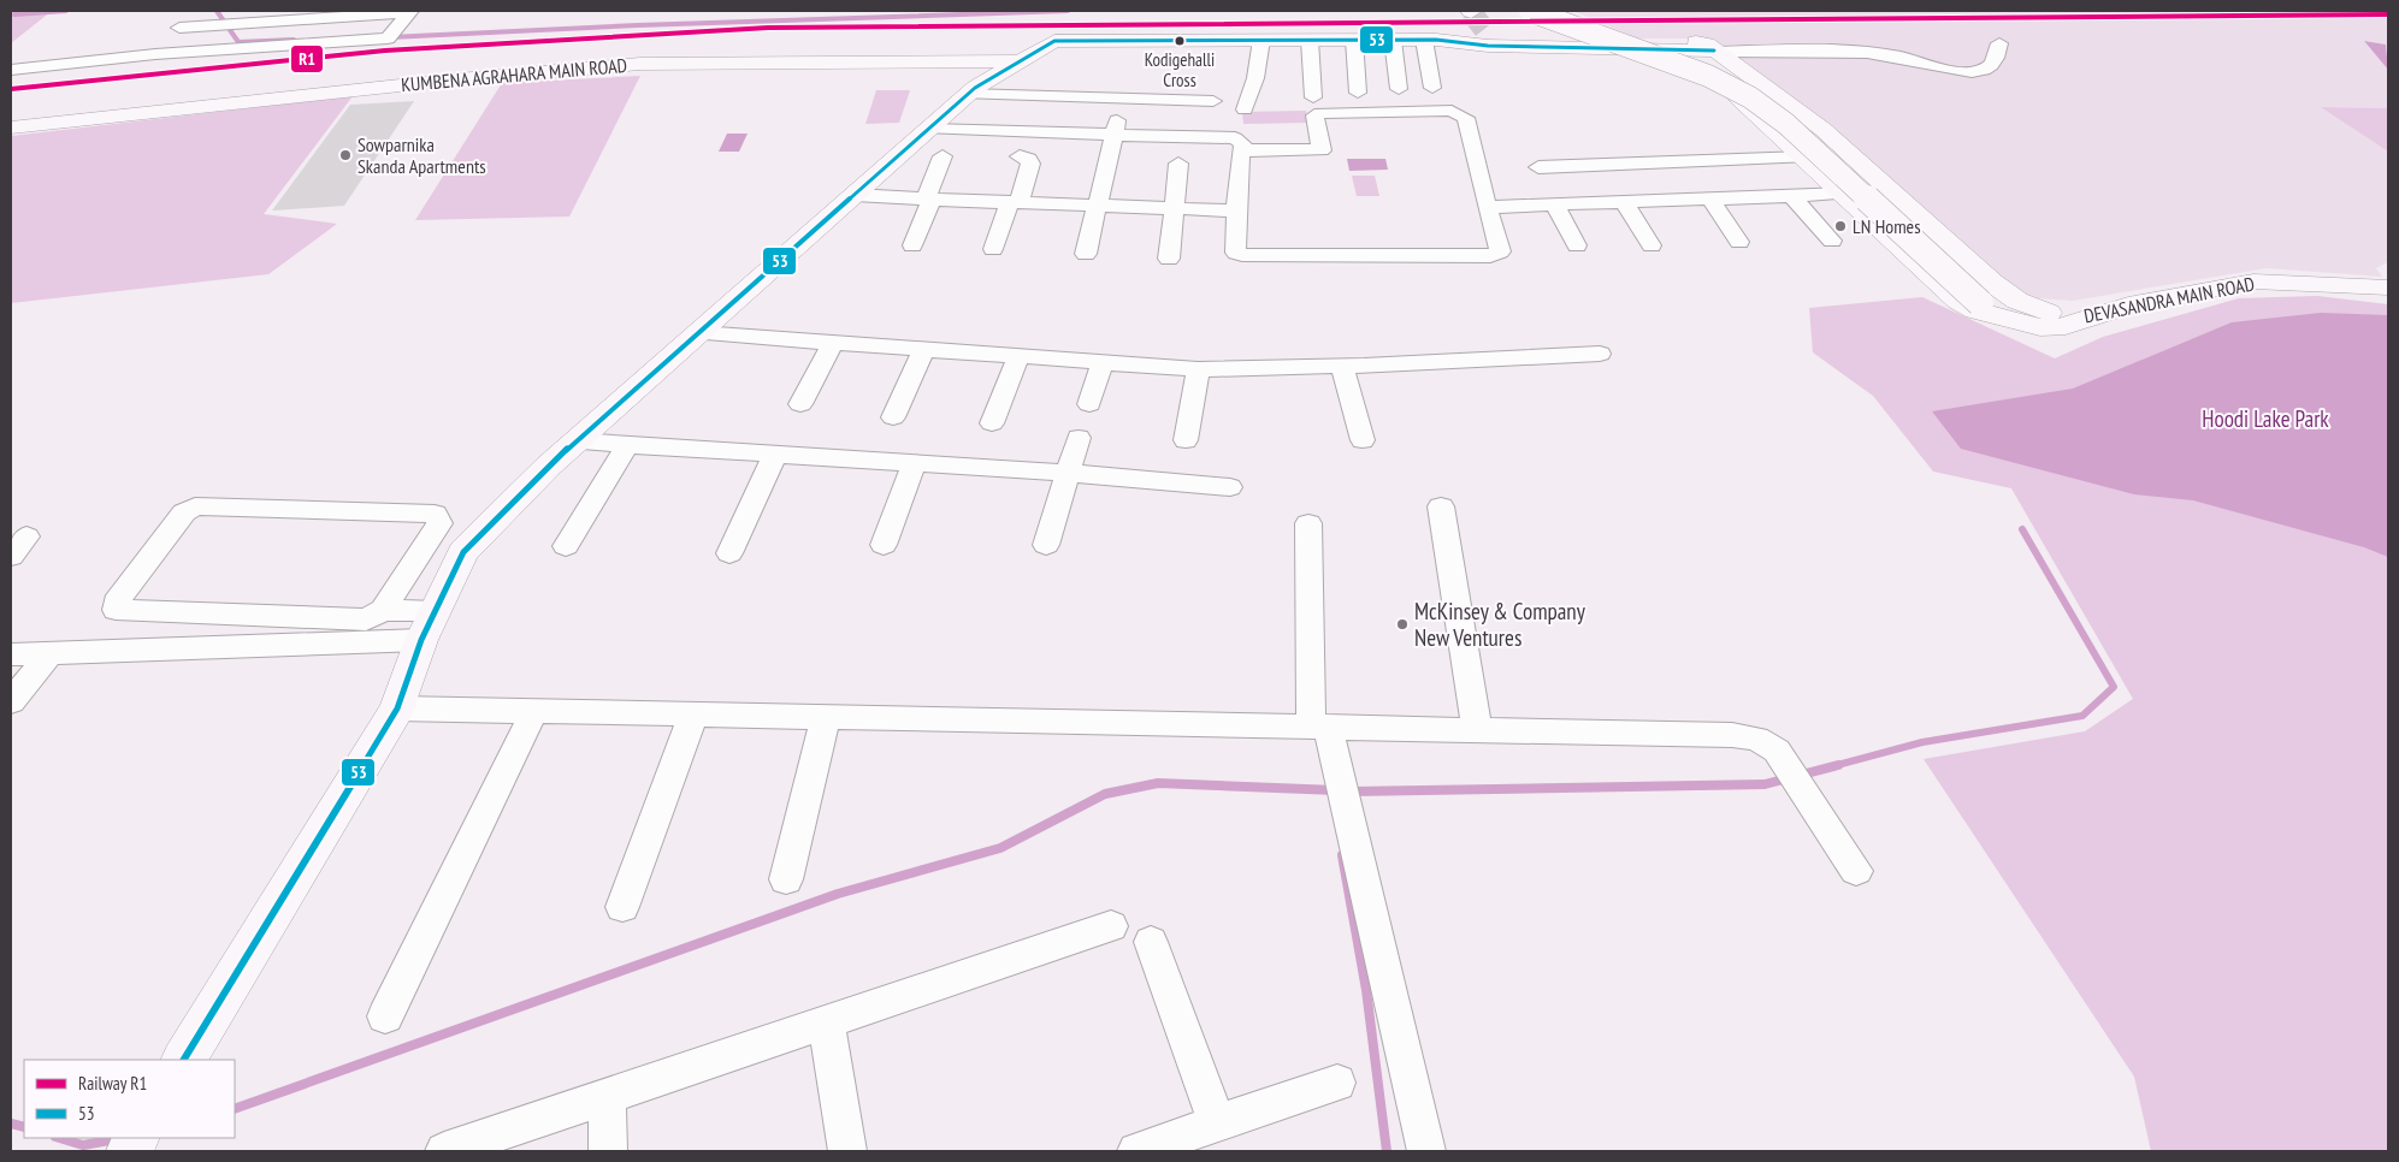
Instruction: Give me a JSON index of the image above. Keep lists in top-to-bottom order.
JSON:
{
  "streets": {
    "street": ["KUMBENA AGRAHARA MAIN ROAD", "DEVASANDRA MAIN ROAD"]
  },
  "parks": ["Hoodi Lake Park"],
  "places": [
    "Kodigehalli Cross",
    "Sowparnika Skanda Apartments",
    "LN Homes",
    "McKinsey & Company New Ventures"
  ],
  "lines": ["rail line R1", "transit line 53"],
  "legend": ["Railway R1", "53"]
}
